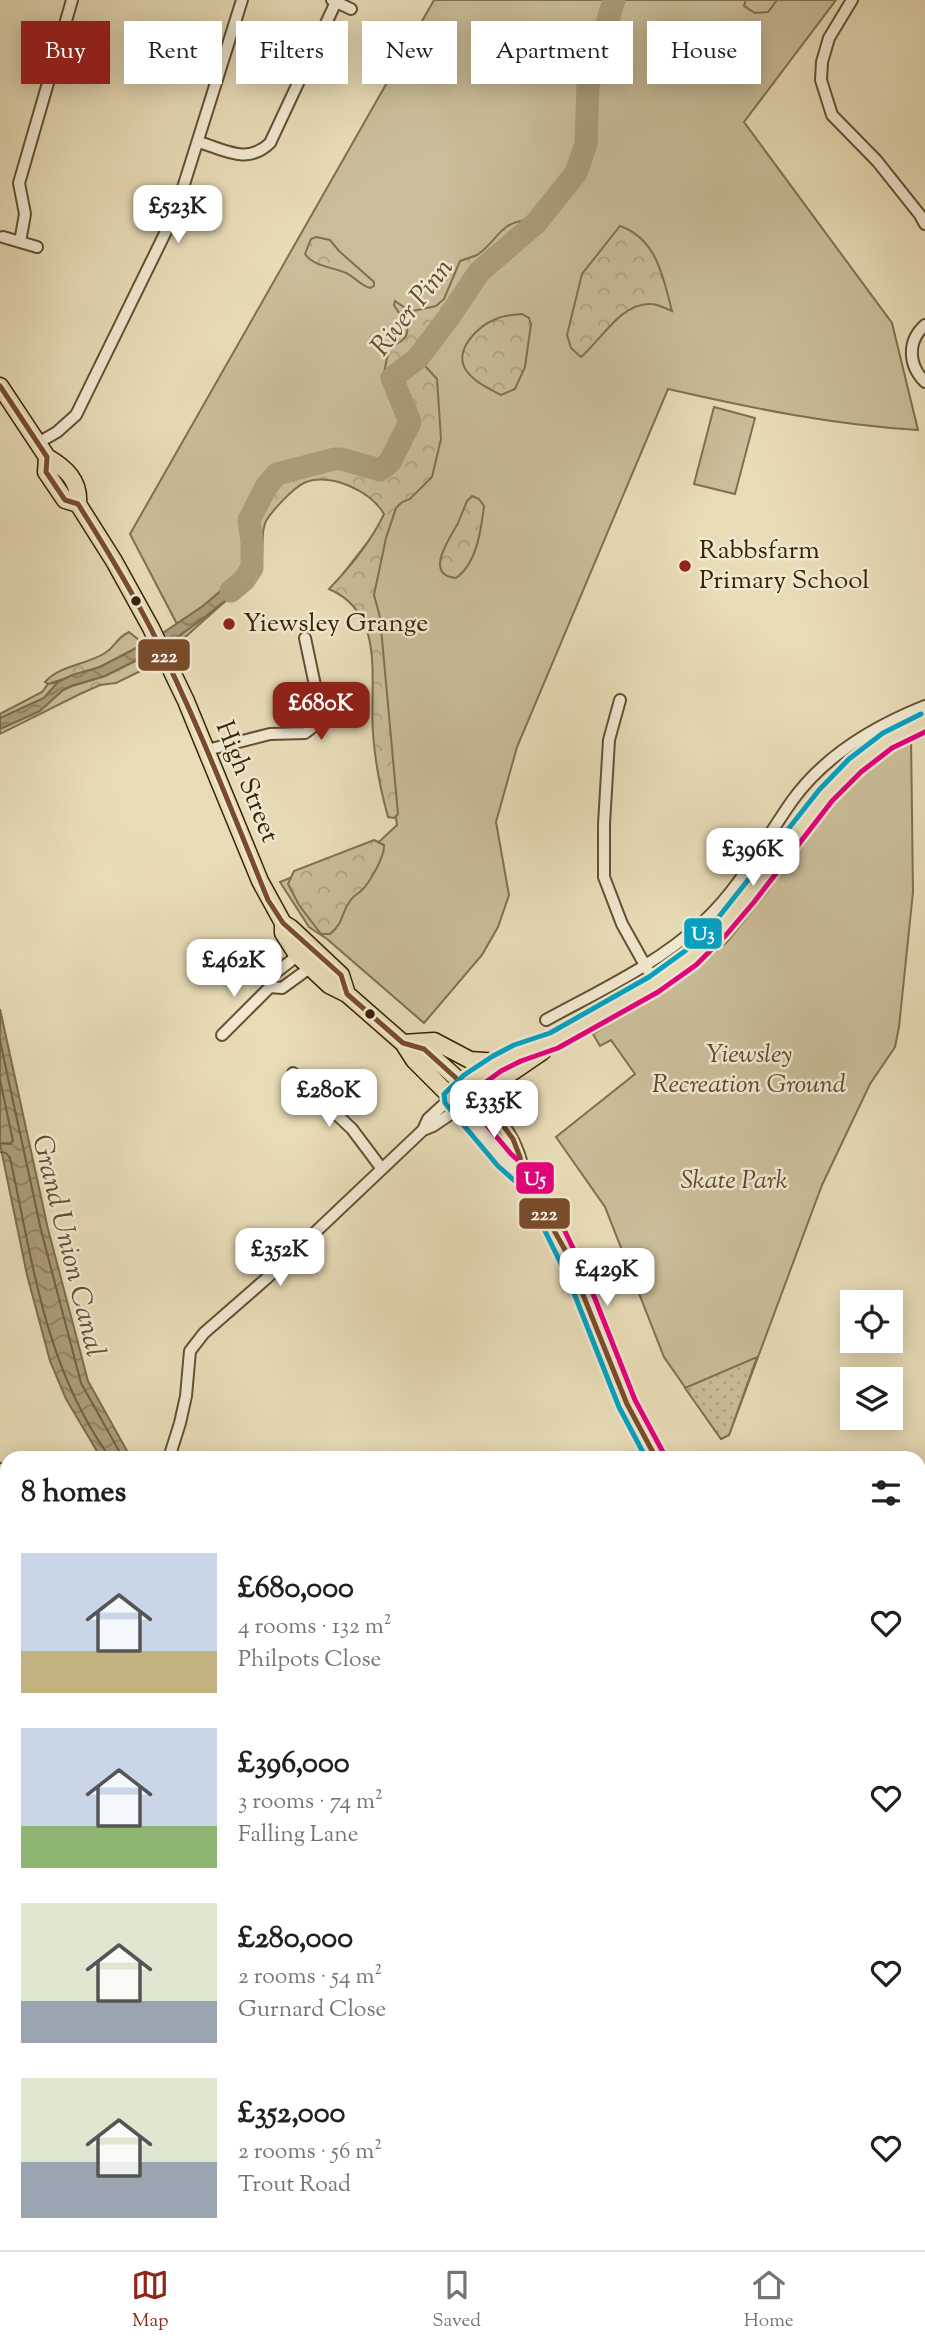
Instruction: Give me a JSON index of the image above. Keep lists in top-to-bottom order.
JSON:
{
  "streets": {
    "main road": ["High Street"]
  },
  "water": ["River Pinn", "Grand Union Canal"],
  "parks": ["Yiewsley Recreation Ground", "Skate Park"],
  "places": ["Rabbsfarm Primary School", "Yiewsley Grange"],
  "lines": ["transit line 222", "transit line U3", "transit line U5"],
  "page": {
    "chip": [
      "Buy",
      "Rent",
      "Filters",
      "New",
      "Apartment",
      "House"
    ],
    "price": [
      "£523K",
      "£680K",
      "£396K",
      "£462K",
      "£280K",
      "£335K",
      "£352K",
      "£429K"
    ],
    "heading": "8 homes",
    "list": [
      {
        "name": "£680,000",
        "note": "4 rooms · 132 m² · Philpots Close"
      },
      {
        "name": "£396,000",
        "note": "3 rooms · 74 m² · Falling Lane"
      },
      {
        "name": "£280,000",
        "note": "2 rooms · 54 m² · Gurnard Close"
      },
      {
        "name": "£352,000",
        "note": "2 rooms · 56 m² · Trout Road"
      }
    ],
    "tabs": ["Map", "Saved", "Home"]
  }
}
